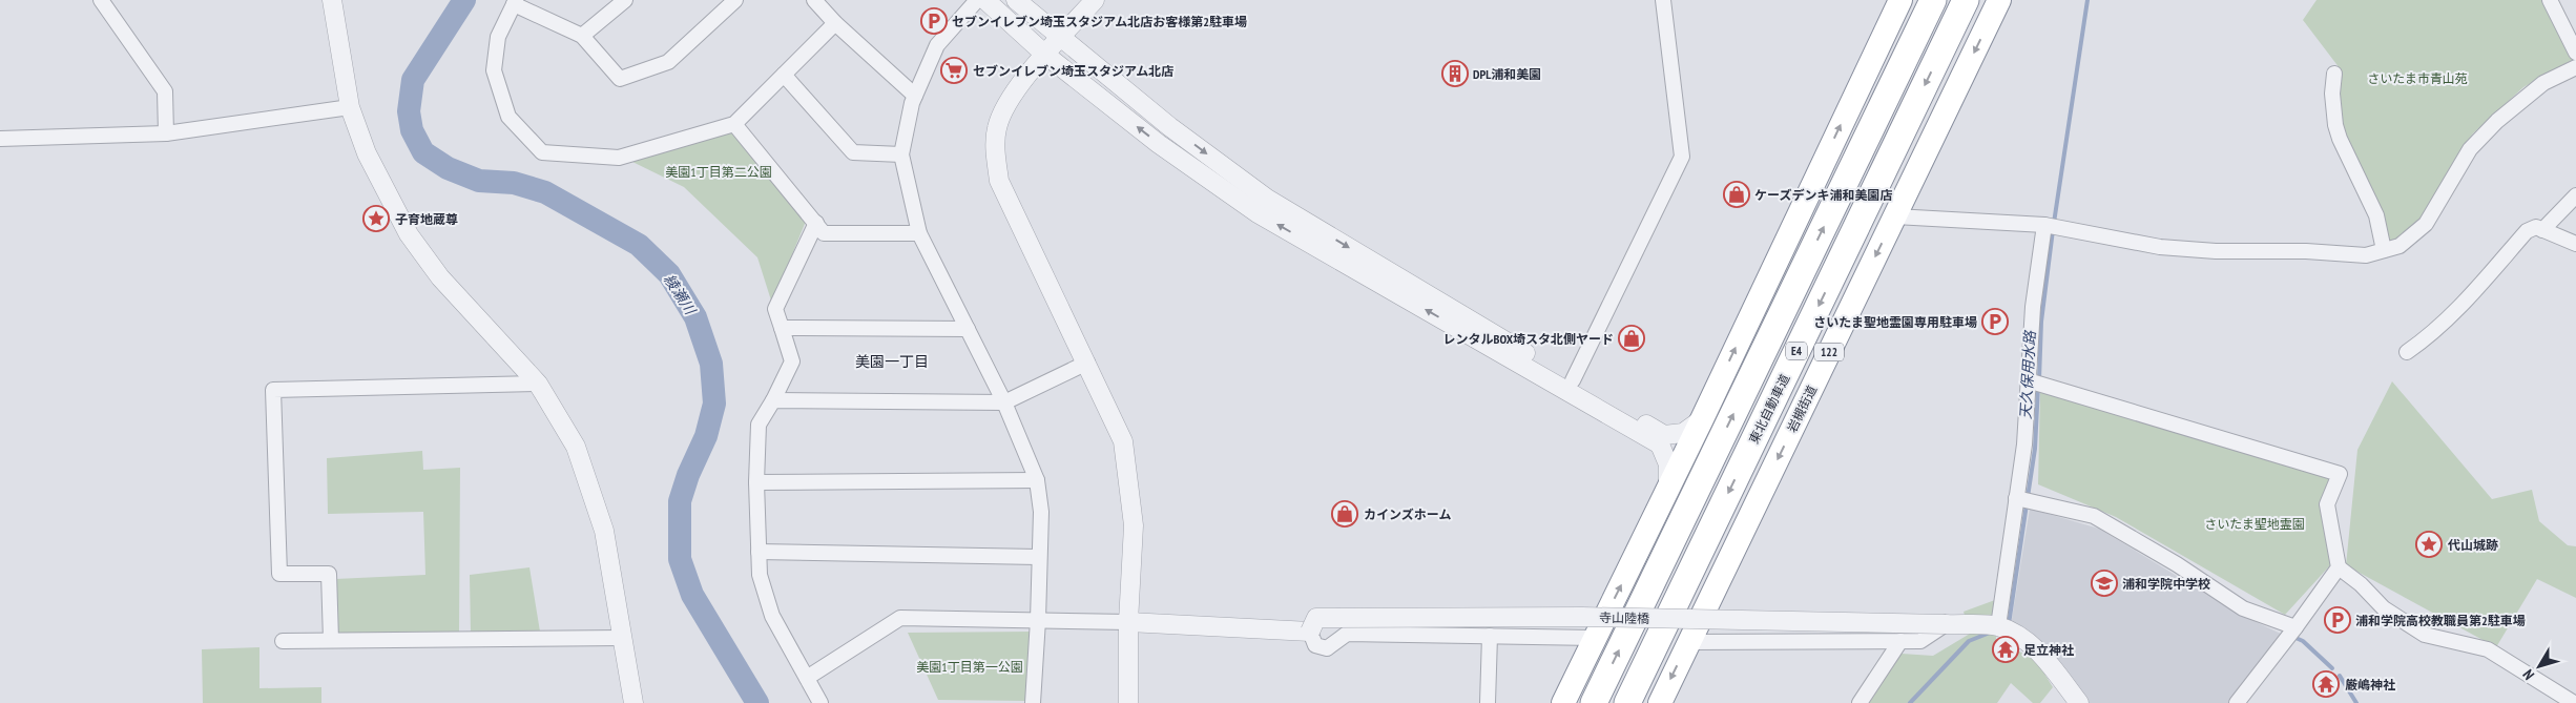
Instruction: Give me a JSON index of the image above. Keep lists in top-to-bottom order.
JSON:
{
  "streets": {
    "highway": [
      "E4",
      "122",
      "東北自動車道",
      "岩槻街道"
    ],
    "street": ["寺山陸橋"]
  },
  "districts": ["美園一丁目"],
  "water": ["綾瀬川", "天久保用水路"],
  "parks": [
    "さいたま市青山苑",
    "美園1丁目第二公園",
    "さいたま聖地霊園",
    "美園1丁目第一公園"
  ],
  "places": {
    "parking": ["セブンイレブン埼玉スタジアム北店お客様第2駐車場", "さいたま聖地霊園専用駐車場", "浦和学院高校教職員第2駐車場"],
    "supermarket": ["セブンイレブン埼玉スタジアム北店"],
    "building": ["DPL浦和美園"],
    "shop": ["ケーズデンキ浦和美園店", "レンタルBOX埼スタ北側ヤード", "カインズホーム"],
    "place": ["子育地蔵尊", "代山城跡"],
    "school or university": ["浦和学院中学校"],
    "temple": ["足立神社", "厳嶋神社"]
  },
  "north": "bottom left"
}
